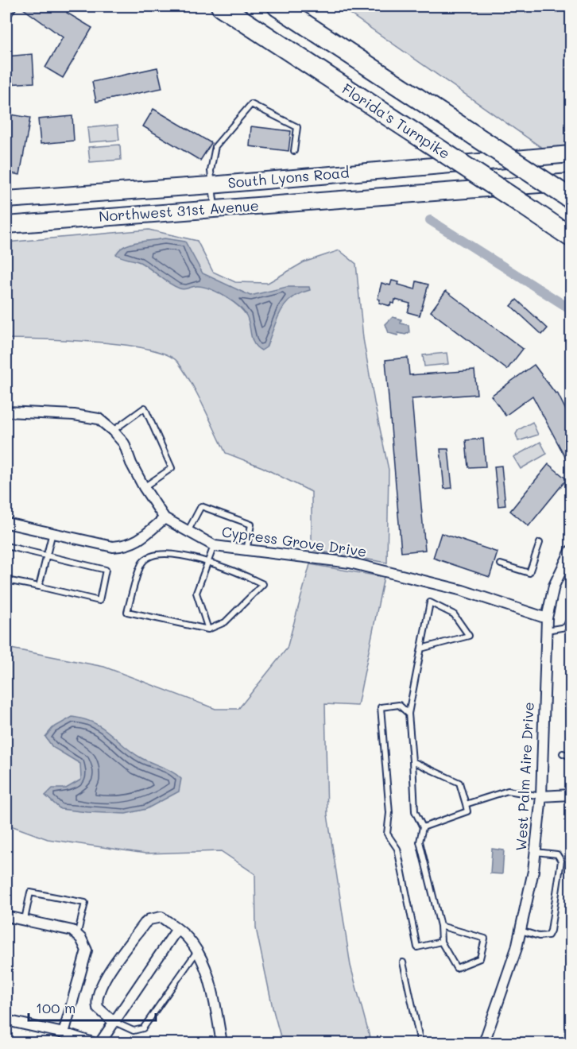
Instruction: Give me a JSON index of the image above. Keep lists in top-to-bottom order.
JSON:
{
  "streets": {
    "highway": ["Florida's Turnpike"],
    "main road": ["South Lyons Road", "Northwest 31st Avenue"],
    "street": ["Cypress Grove Drive", "West Palm Aire Drive"]
  },
  "crossings": [
    ["South Lyons Road", "Northwest 31st Avenue"],
    ["Cypress Grove Drive", "West Palm Aire Drive"]
  ],
  "scale_bar": "100 m"
}
